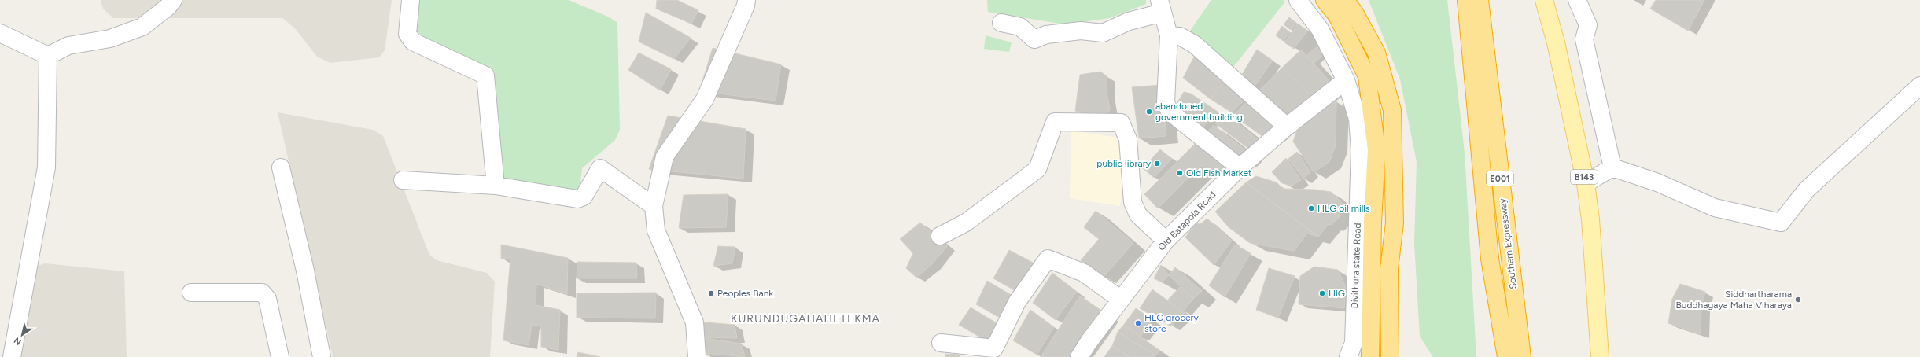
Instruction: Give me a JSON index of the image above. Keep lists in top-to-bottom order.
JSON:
{
  "streets": {
    "highway": ["E001", "Southern Expressway"],
    "main road": ["B143"],
    "street": ["Old Batapola Road", "Divithura state Road"]
  },
  "crossings": [
    ["Old Batapola Road", "Divithura state Road"]
  ],
  "districts": ["KURUNDUGAHAHETEKMA"],
  "places": [
    "abandoned government building",
    "public library",
    "Old Fish Market",
    "HLG oil mills",
    "Peoples Bank",
    "HlG",
    "Siddhartharama Buddhagaya Maha Viharaya",
    "HLG grocery store"
  ],
  "north": "bottom left"
}
